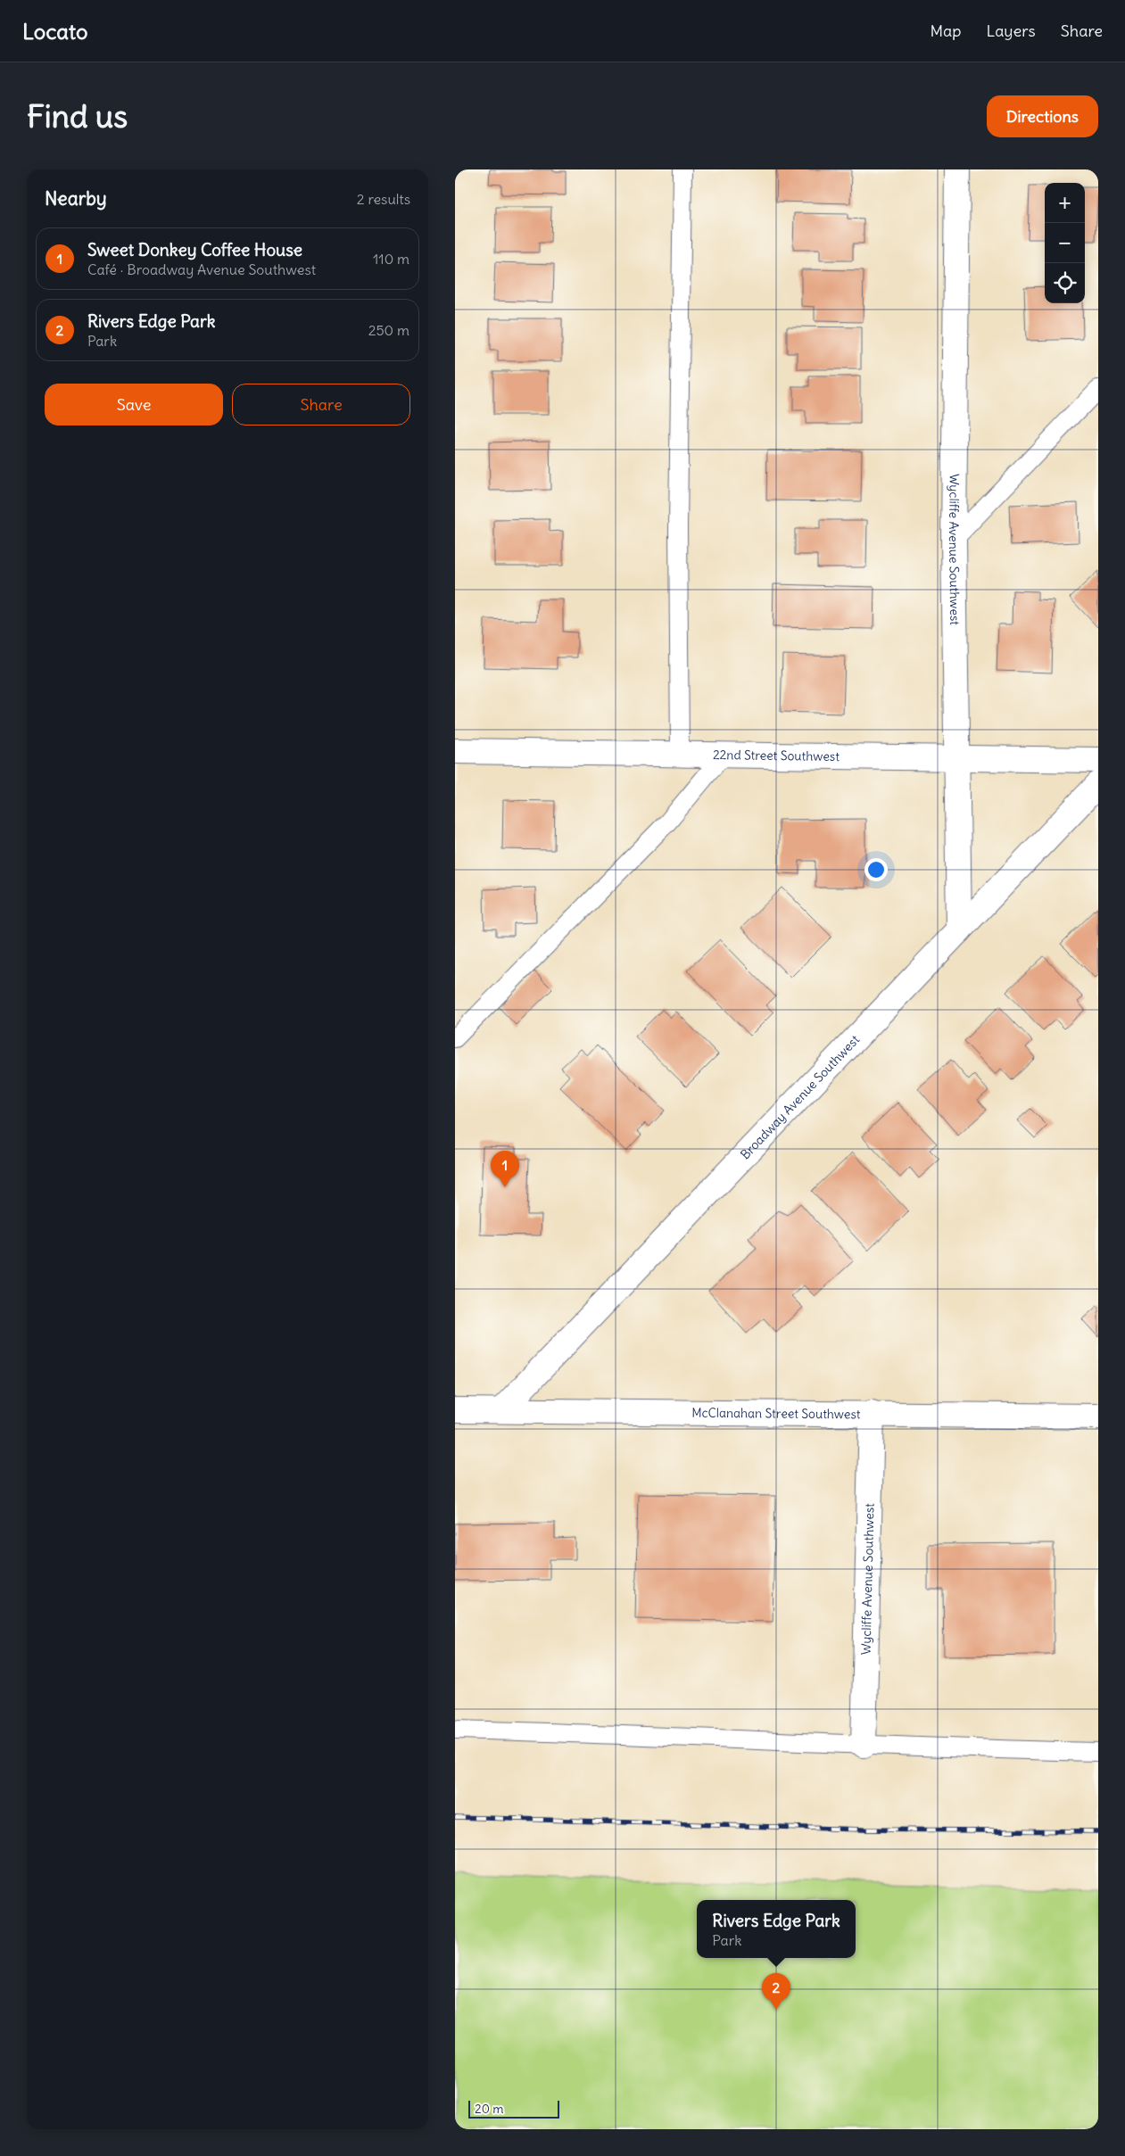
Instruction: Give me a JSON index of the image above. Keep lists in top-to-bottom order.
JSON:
{
  "streets": {
    "street": [
      "Wycliffe Avenue Southwest",
      "22nd Street Southwest",
      "Broadway Avenue Southwest",
      "McClanahan Street Southwest"
    ]
  },
  "crossings": [
    ["Wycliffe Avenue Southwest", "22nd Street Southwest"],
    ["Wycliffe Avenue Southwest", "Broadway Avenue Southwest"],
    ["Wycliffe Avenue Southwest", "McClanahan Street Southwest"],
    ["Broadway Avenue Southwest", "McClanahan Street Southwest"]
  ],
  "scale_bar": "20 m",
  "page": {
    "header": "Locato",
    "nav": ["Map", "Layers", "Share"],
    "buttons": [
      "Directions",
      ["Save", "Share"]
    ],
    "title": "Find us",
    "heading": ["Nearby", "2 results"],
    "map_buttons": ["+", "−"],
    "list": [
      {
        "mark": "1",
        "name": "Sweet Donkey Coffee House",
        "note": "Café · Broadway Avenue Southwest",
        "value": "110 m"
      },
      {
        "mark": "2",
        "name": "Rivers Edge Park",
        "note": "Park",
        "value": "250 m"
      }
    ],
    "pins": ["1", "2"],
    "popup": ["Rivers Edge Park", "Park"],
    "scale": "20 m"
  }
}
